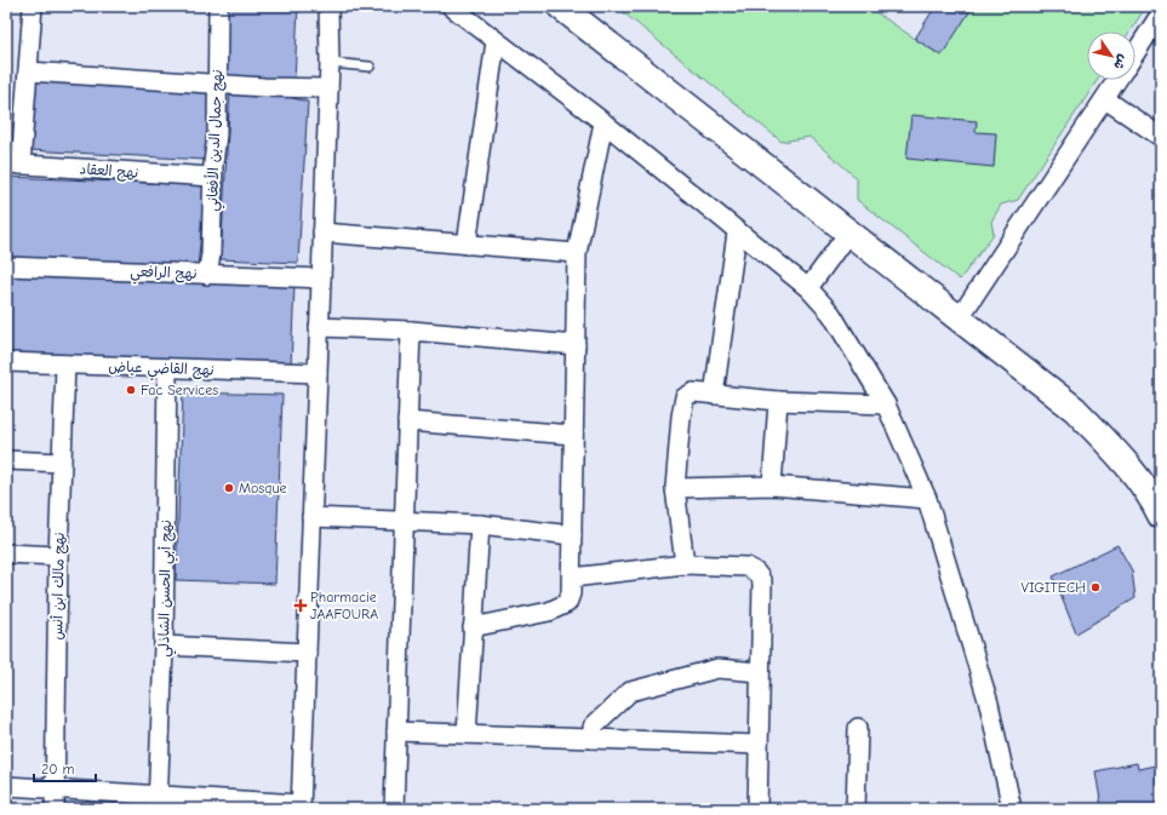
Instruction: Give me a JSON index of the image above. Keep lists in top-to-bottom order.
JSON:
{
  "streets": {
    "street": [
      "نهج جمال الدين الأفغاني",
      "نهج العقاد",
      "نهج الرافعي",
      "نهج القاضي عياض",
      "نهج مالك ابن أنس",
      "نهج أبي الحسن الشاذلي"
    ]
  },
  "crossings": [
    ["نهج جمال الدين الأفغاني", "نهج العقاد"],
    ["نهج جمال الدين الأفغاني", "نهج الرافعي"],
    ["نهج القاضي عياض", "نهج مالك ابن أنس"],
    ["نهج القاضي عياض", "نهج أبي الحسن الشاذلي"]
  ],
  "places": {
    "other": ["Fac Services", "Mosque", "VIGITECH"],
    "health": ["Pharmacie JAAFOURA"]
  },
  "scale_bar": "20 m",
  "north": "bottom right"
}
